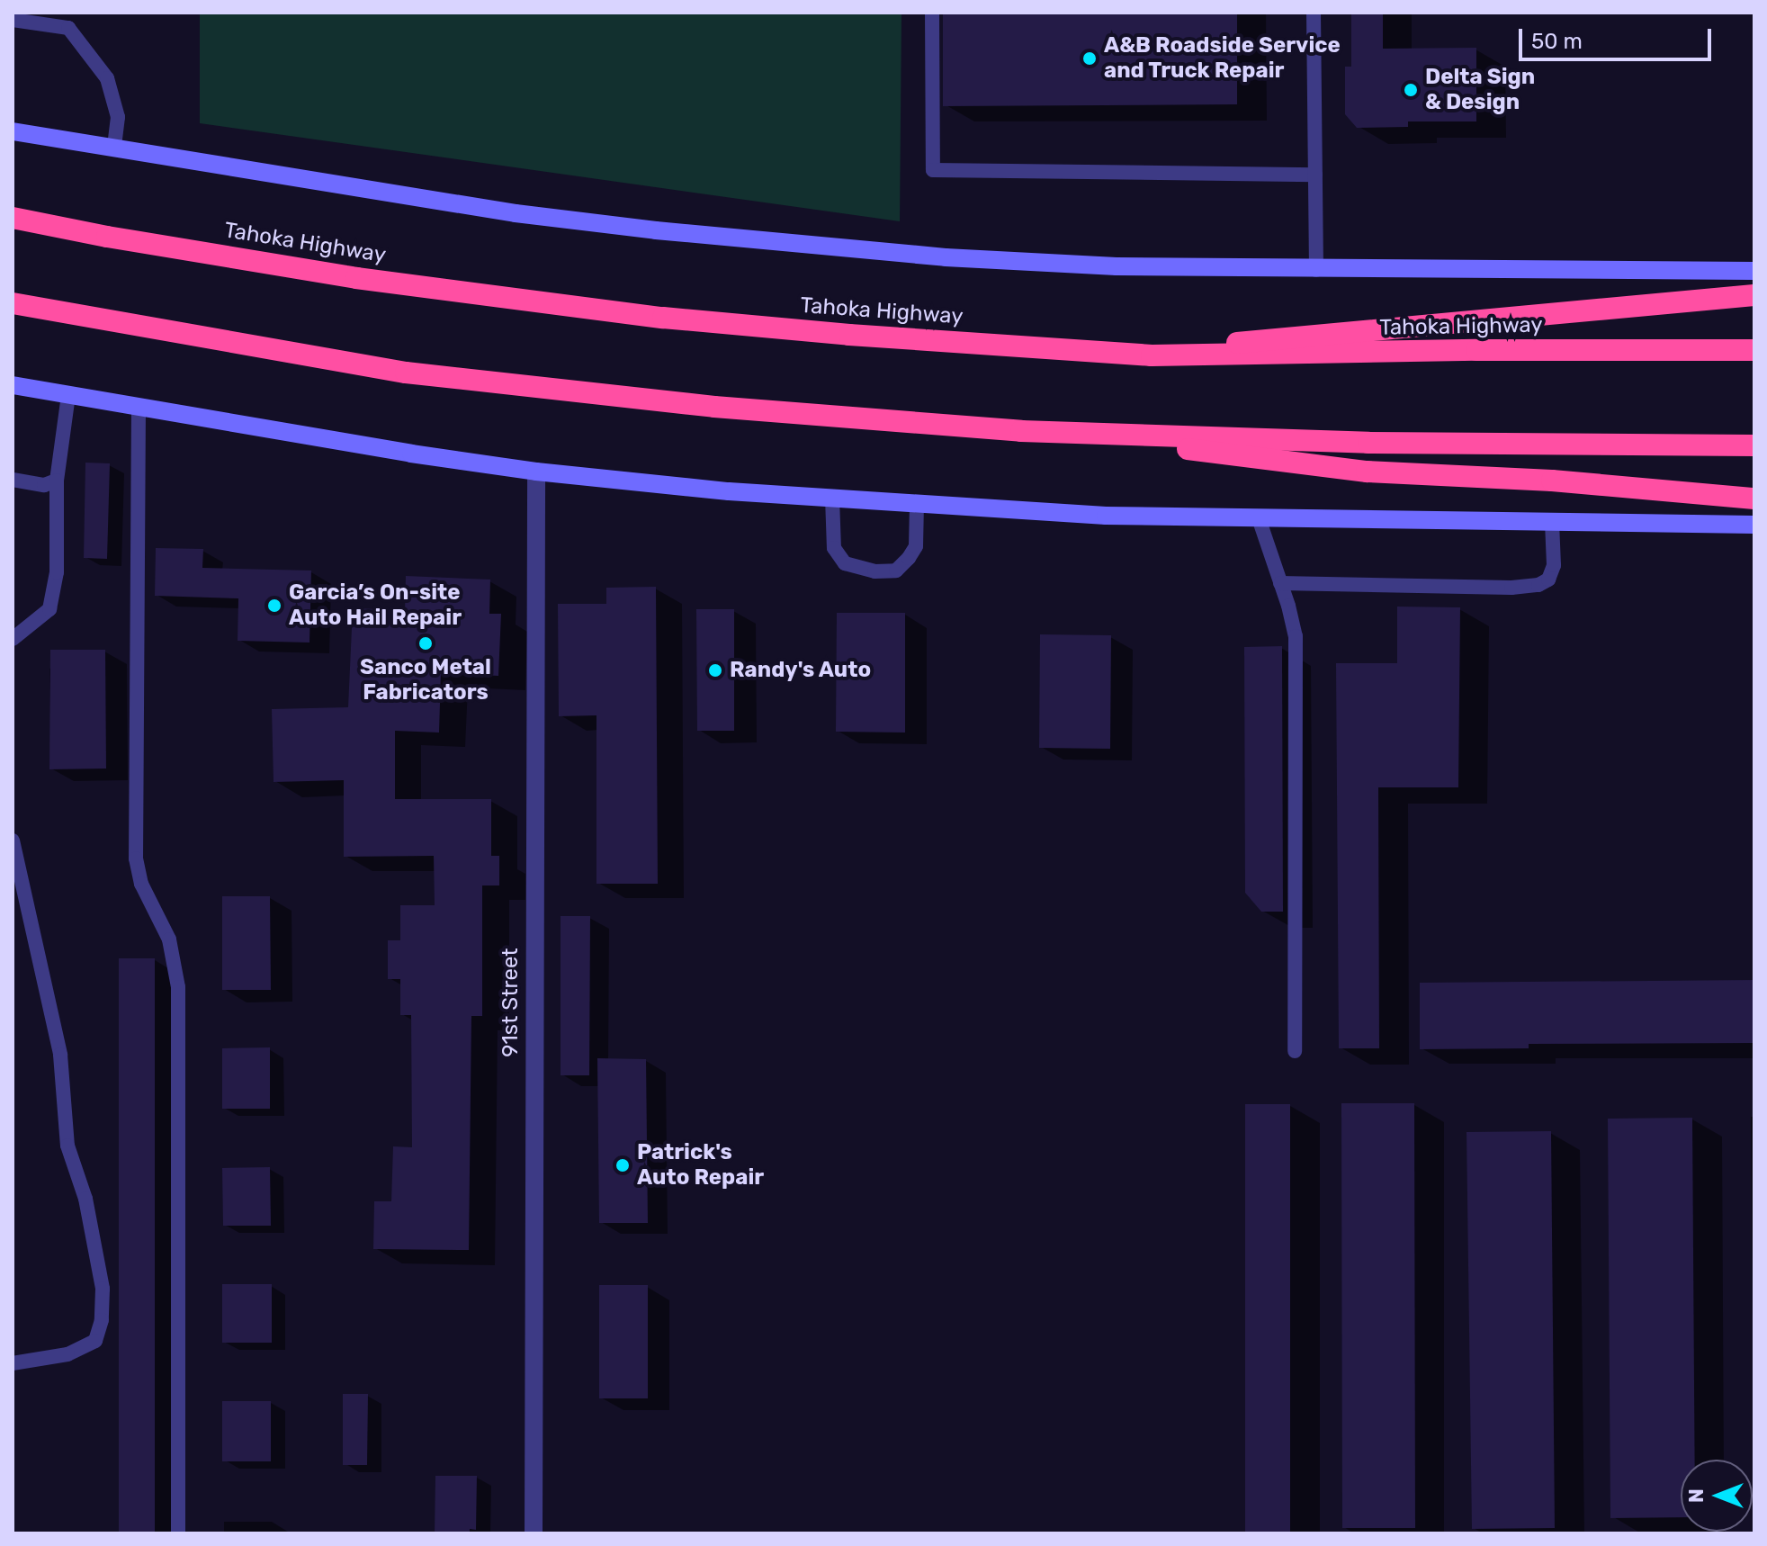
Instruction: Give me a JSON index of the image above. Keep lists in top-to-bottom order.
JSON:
{
  "streets": {
    "highway": ["Tahoka Highway"],
    "street": ["91st Street"]
  },
  "places": [
    "A&B Roadside Service and Truck Repair",
    "Delta Sign & Design",
    "Garcia’s On-site Auto Hail Repair",
    "Sanco Metal Fabricators",
    "Randy's Auto",
    "Patrick's Auto Repair"
  ],
  "scale_bar": "50 m",
  "north": "left"
}
